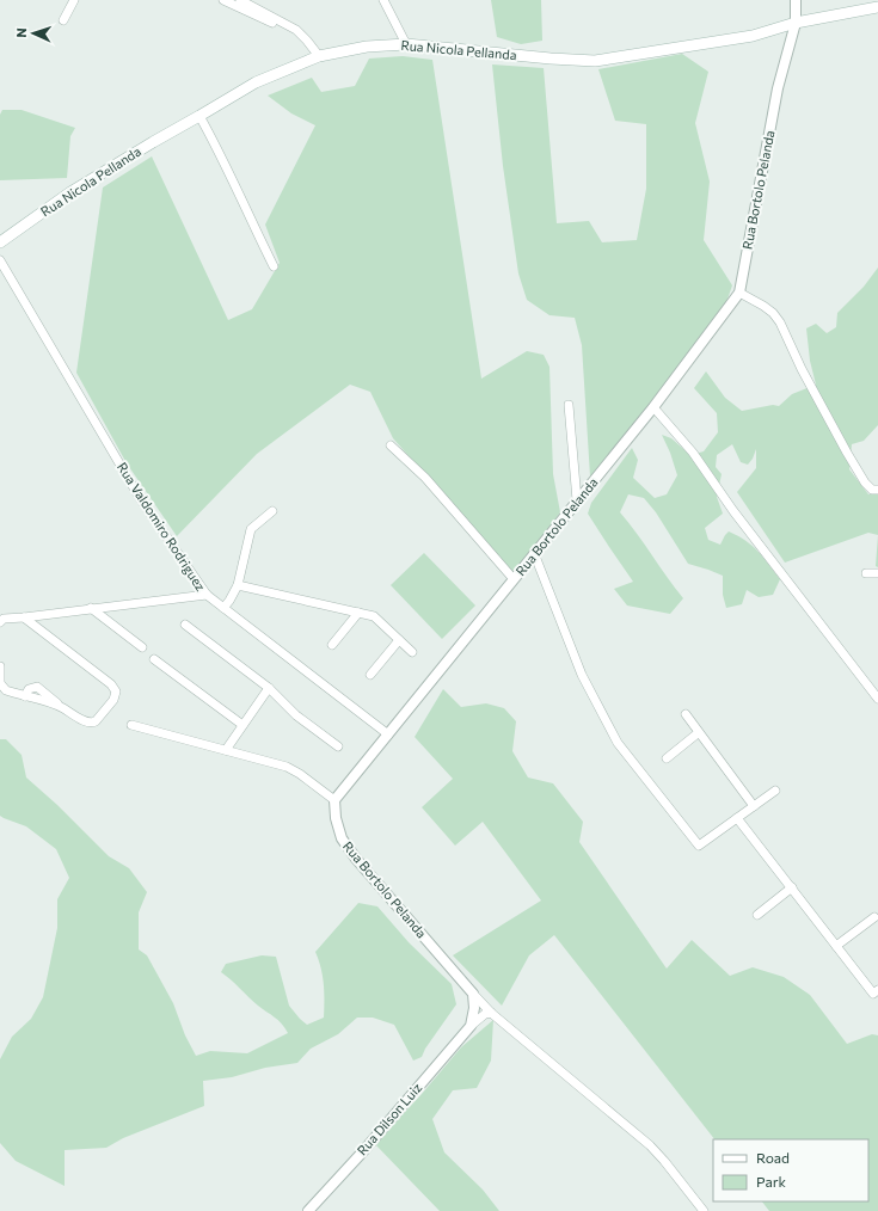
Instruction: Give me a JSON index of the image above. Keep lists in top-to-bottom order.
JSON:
{
  "streets": {
    "main road": ["Rua Nicola Pellanda"],
    "street": ["Rua Bortolo Pelanda", "Rua Valdomiro Rodriguez", "Rua Dilson Luiz"]
  },
  "crossings": [
    ["Rua Nicola Pellanda", "Rua Bortolo Pelanda"],
    ["Rua Bortolo Pelanda", "Rua Valdomiro Rodriguez"]
  ],
  "legend": ["Road", "Park"],
  "north": "left"
}
